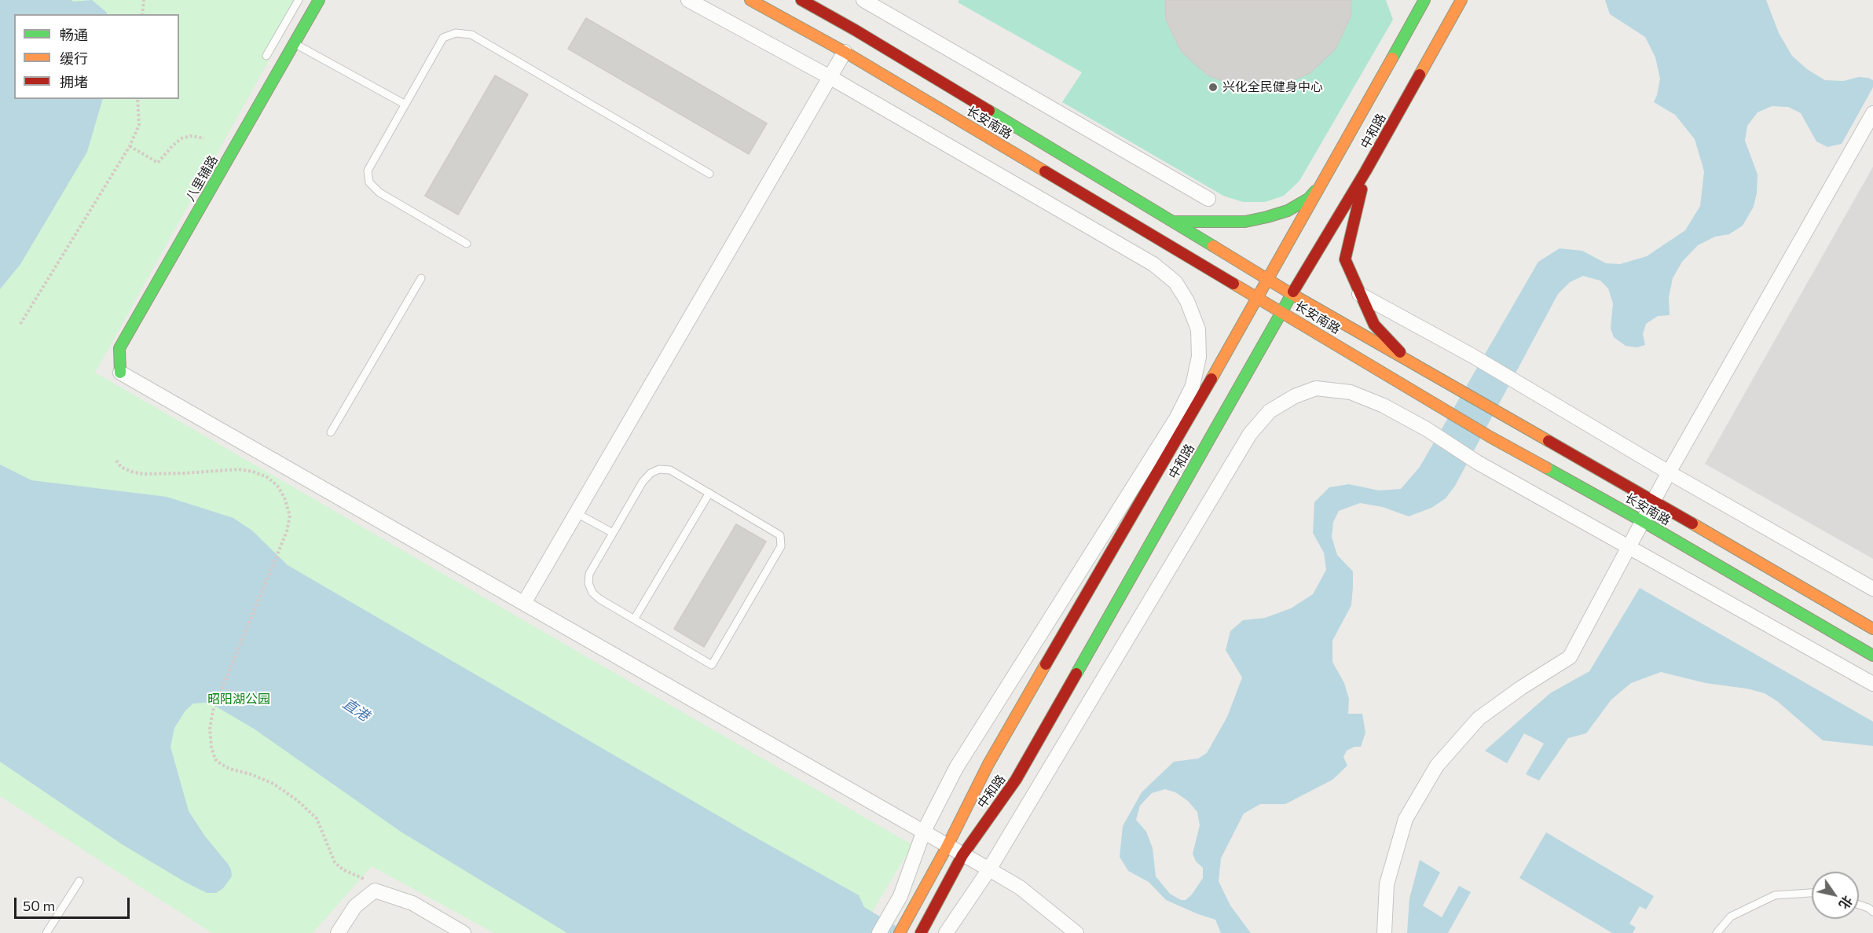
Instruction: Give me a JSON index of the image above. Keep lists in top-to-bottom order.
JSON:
{
  "streets": {
    "main road": ["长安南路", "中和路", "八里铺路"]
  },
  "crossings": [
    ["长安南路", "中和路"]
  ],
  "water": ["直港"],
  "parks": ["昭阳湖公园"],
  "places": ["兴化全民健身中心"],
  "legend": ["畅通", "缓行", "拥堵"],
  "scale_bar": "50 m",
  "north": "bottom right"
}
